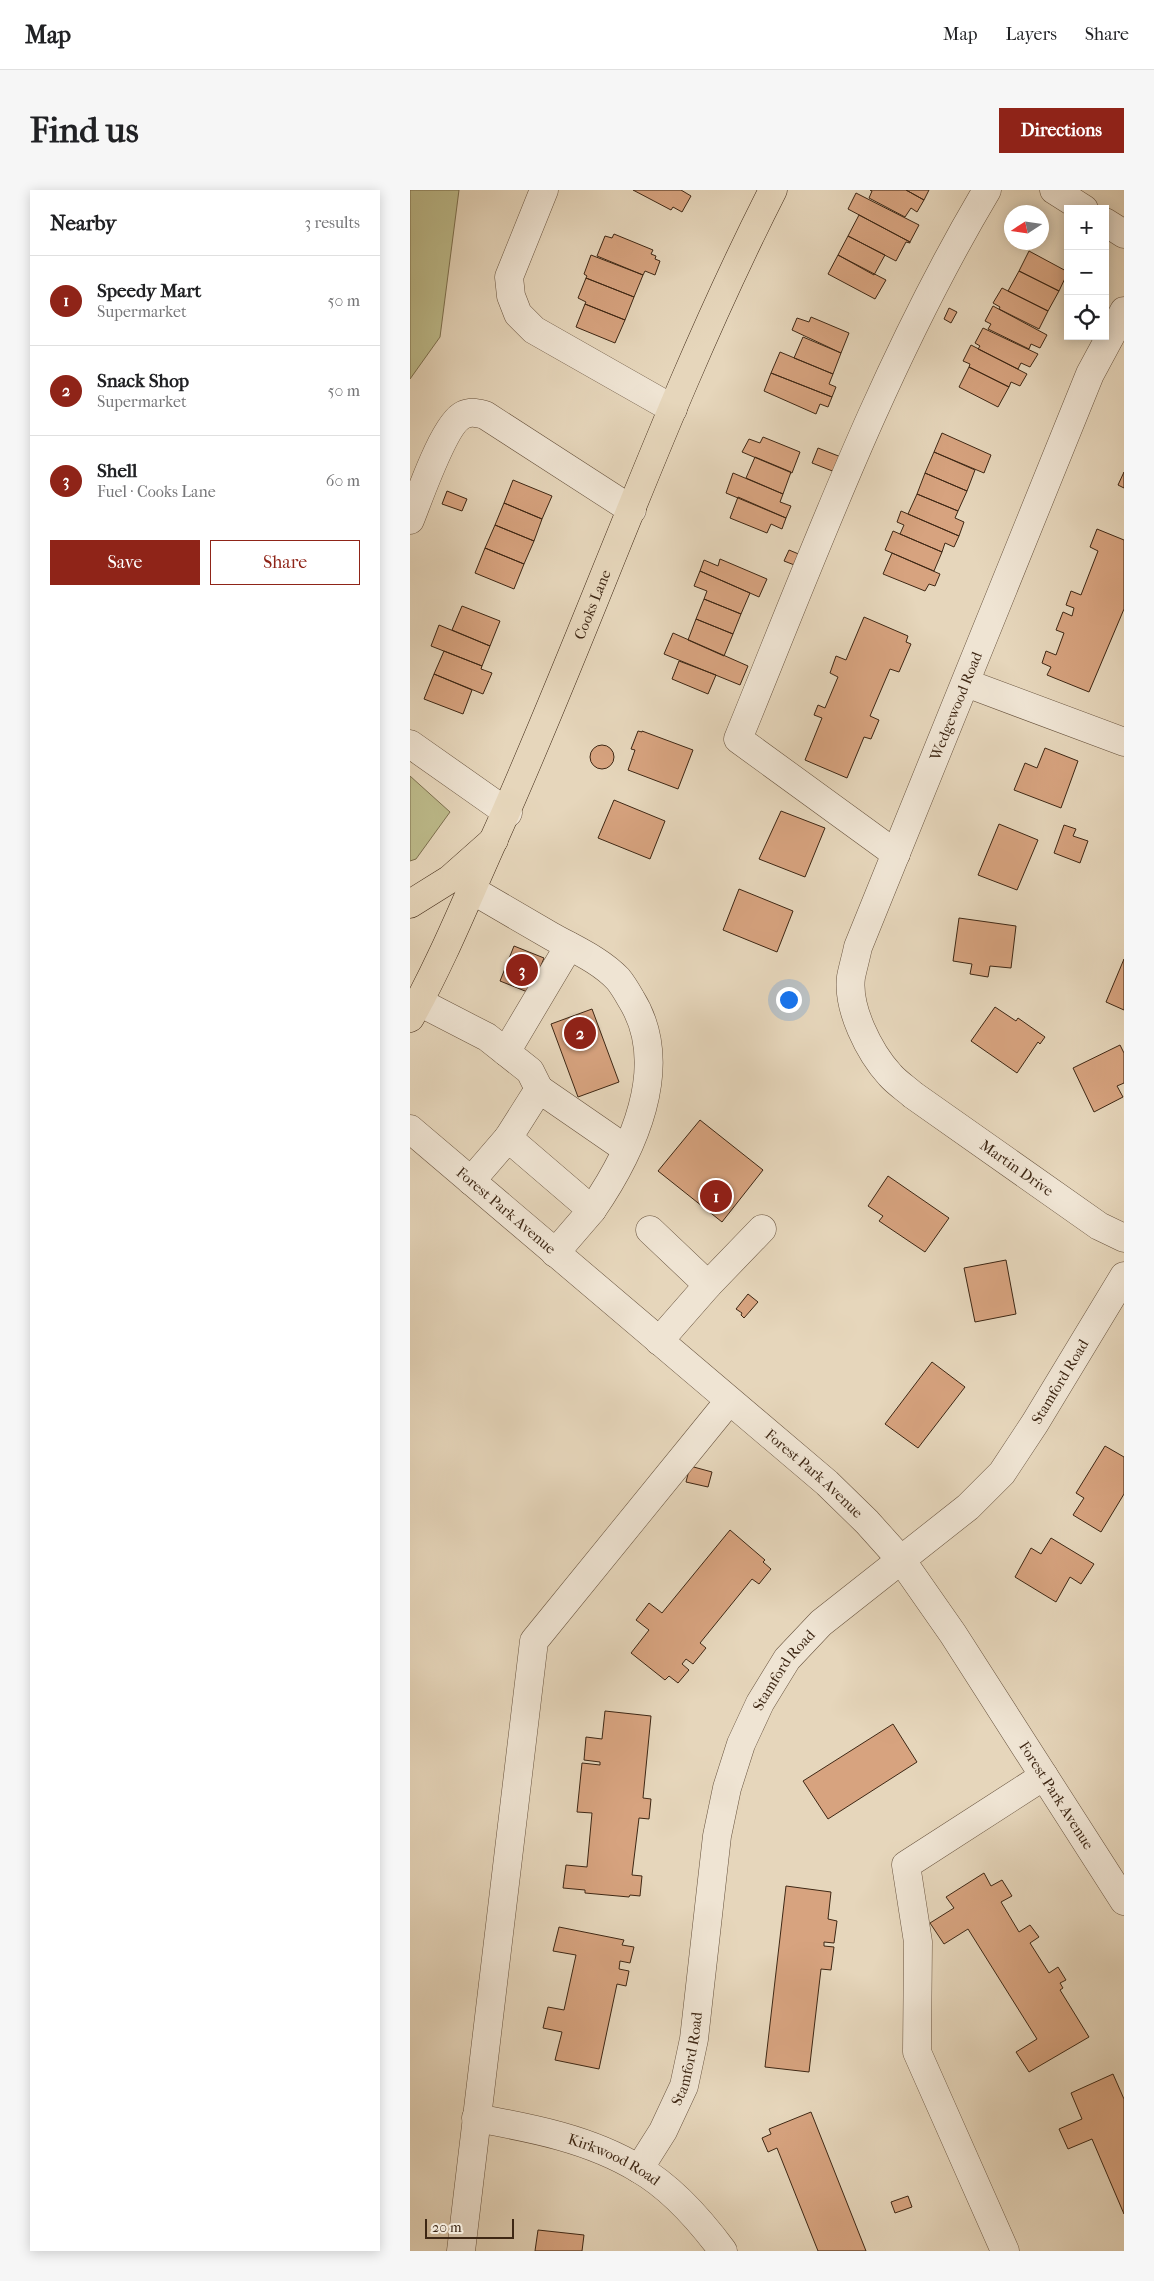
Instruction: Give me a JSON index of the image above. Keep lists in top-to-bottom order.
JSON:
{
  "streets": {
    "main road": ["Cooks Lane"],
    "street": [
      "Wedgewood Road",
      "Martin Drive",
      "Forest Park Avenue",
      "Stamford Road",
      "Kirkwood Road"
    ]
  },
  "crossings": [
    ["Wedgewood Road", "Martin Drive"],
    ["Forest Park Avenue", "Stamford Road"],
    ["Stamford Road", "Kirkwood Road"]
  ],
  "scale_bar": "20 m",
  "north": "left",
  "page": {
    "header": "Map",
    "nav": ["Map", "Layers", "Share"],
    "buttons": [
      "Directions",
      ["Save", "Share"]
    ],
    "title": "Find us",
    "heading": ["Nearby", "3 results"],
    "map_buttons": ["+", "−"],
    "list": [
      {
        "mark": "1",
        "name": "Speedy Mart",
        "note": "Supermarket",
        "value": "50 m"
      },
      {
        "mark": "2",
        "name": "Snack Shop",
        "note": "Supermarket",
        "value": "50 m"
      },
      {
        "mark": "3",
        "name": "Shell",
        "note": "Fuel · Cooks Lane",
        "value": "60 m"
      }
    ],
    "pins": ["3", "2", "1"],
    "scale": "20 m"
  }
}
